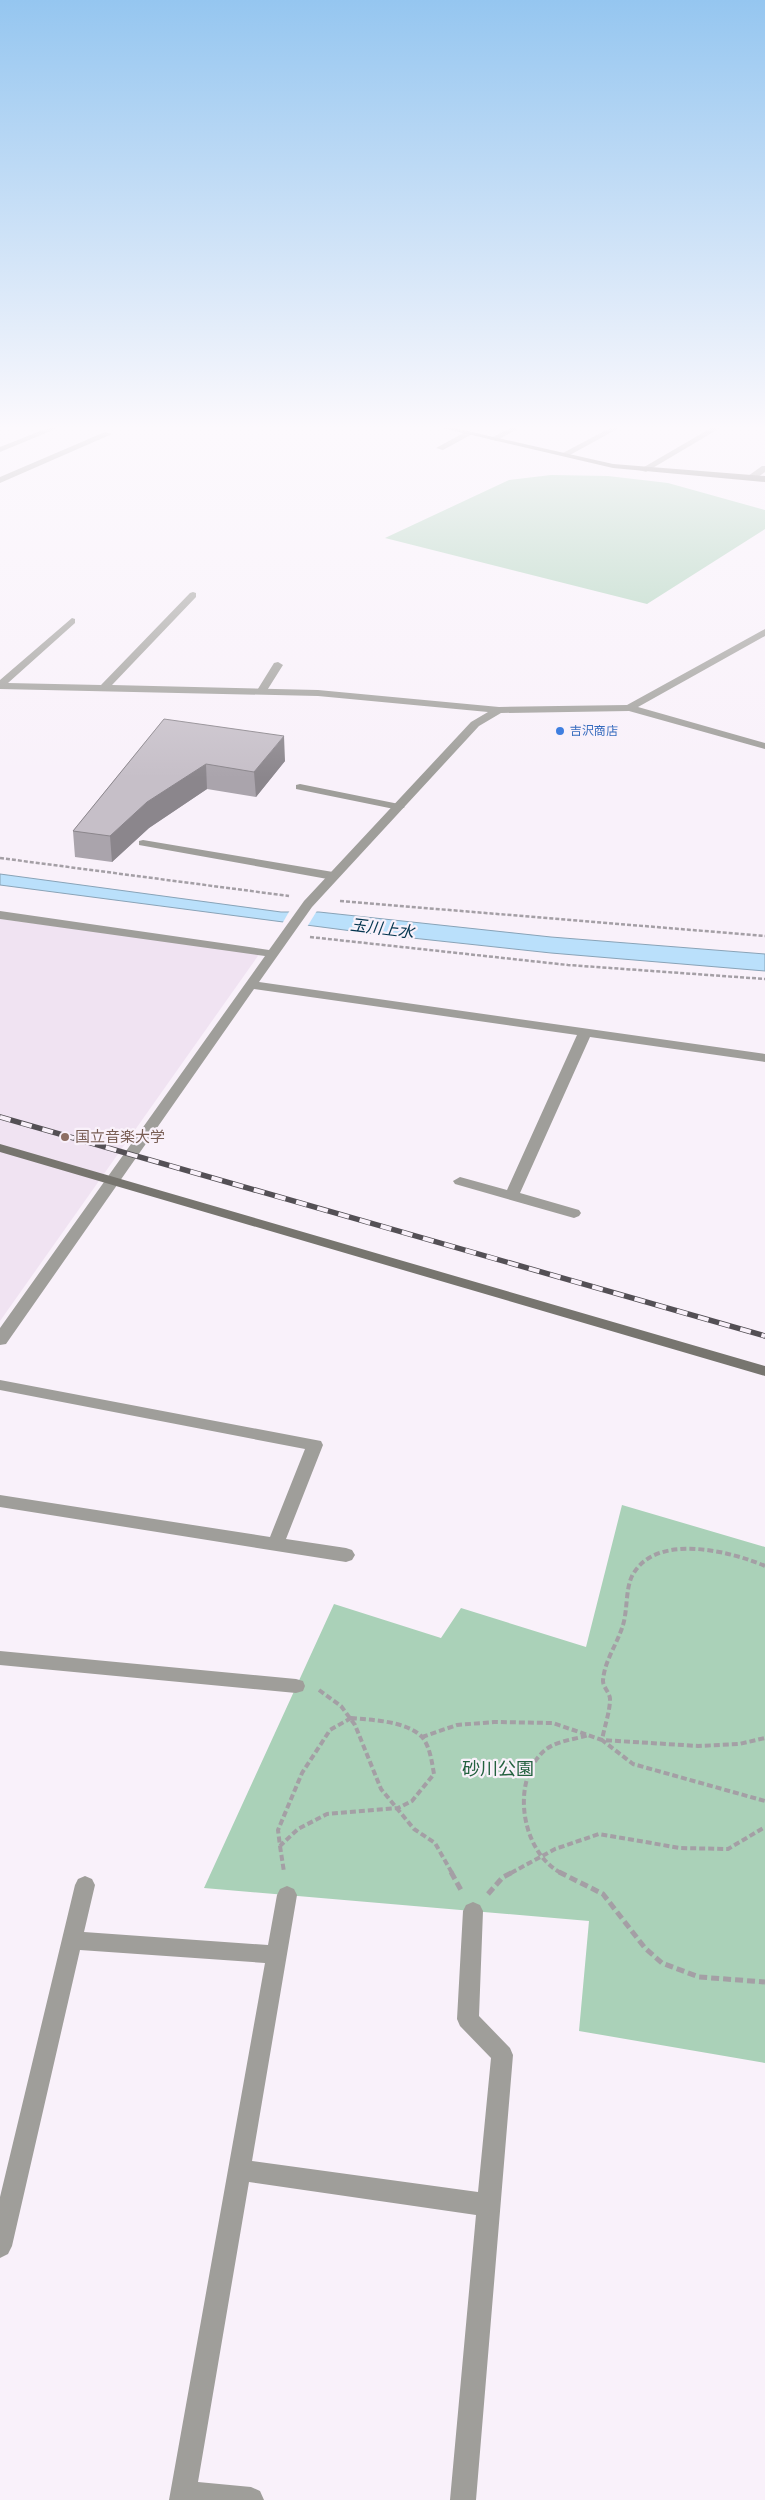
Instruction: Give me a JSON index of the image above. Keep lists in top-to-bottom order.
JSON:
{
  "water": ["玉川上水"],
  "parks": ["砂川公園"],
  "places": ["吉沢商店", "国立音楽大学"]
}
